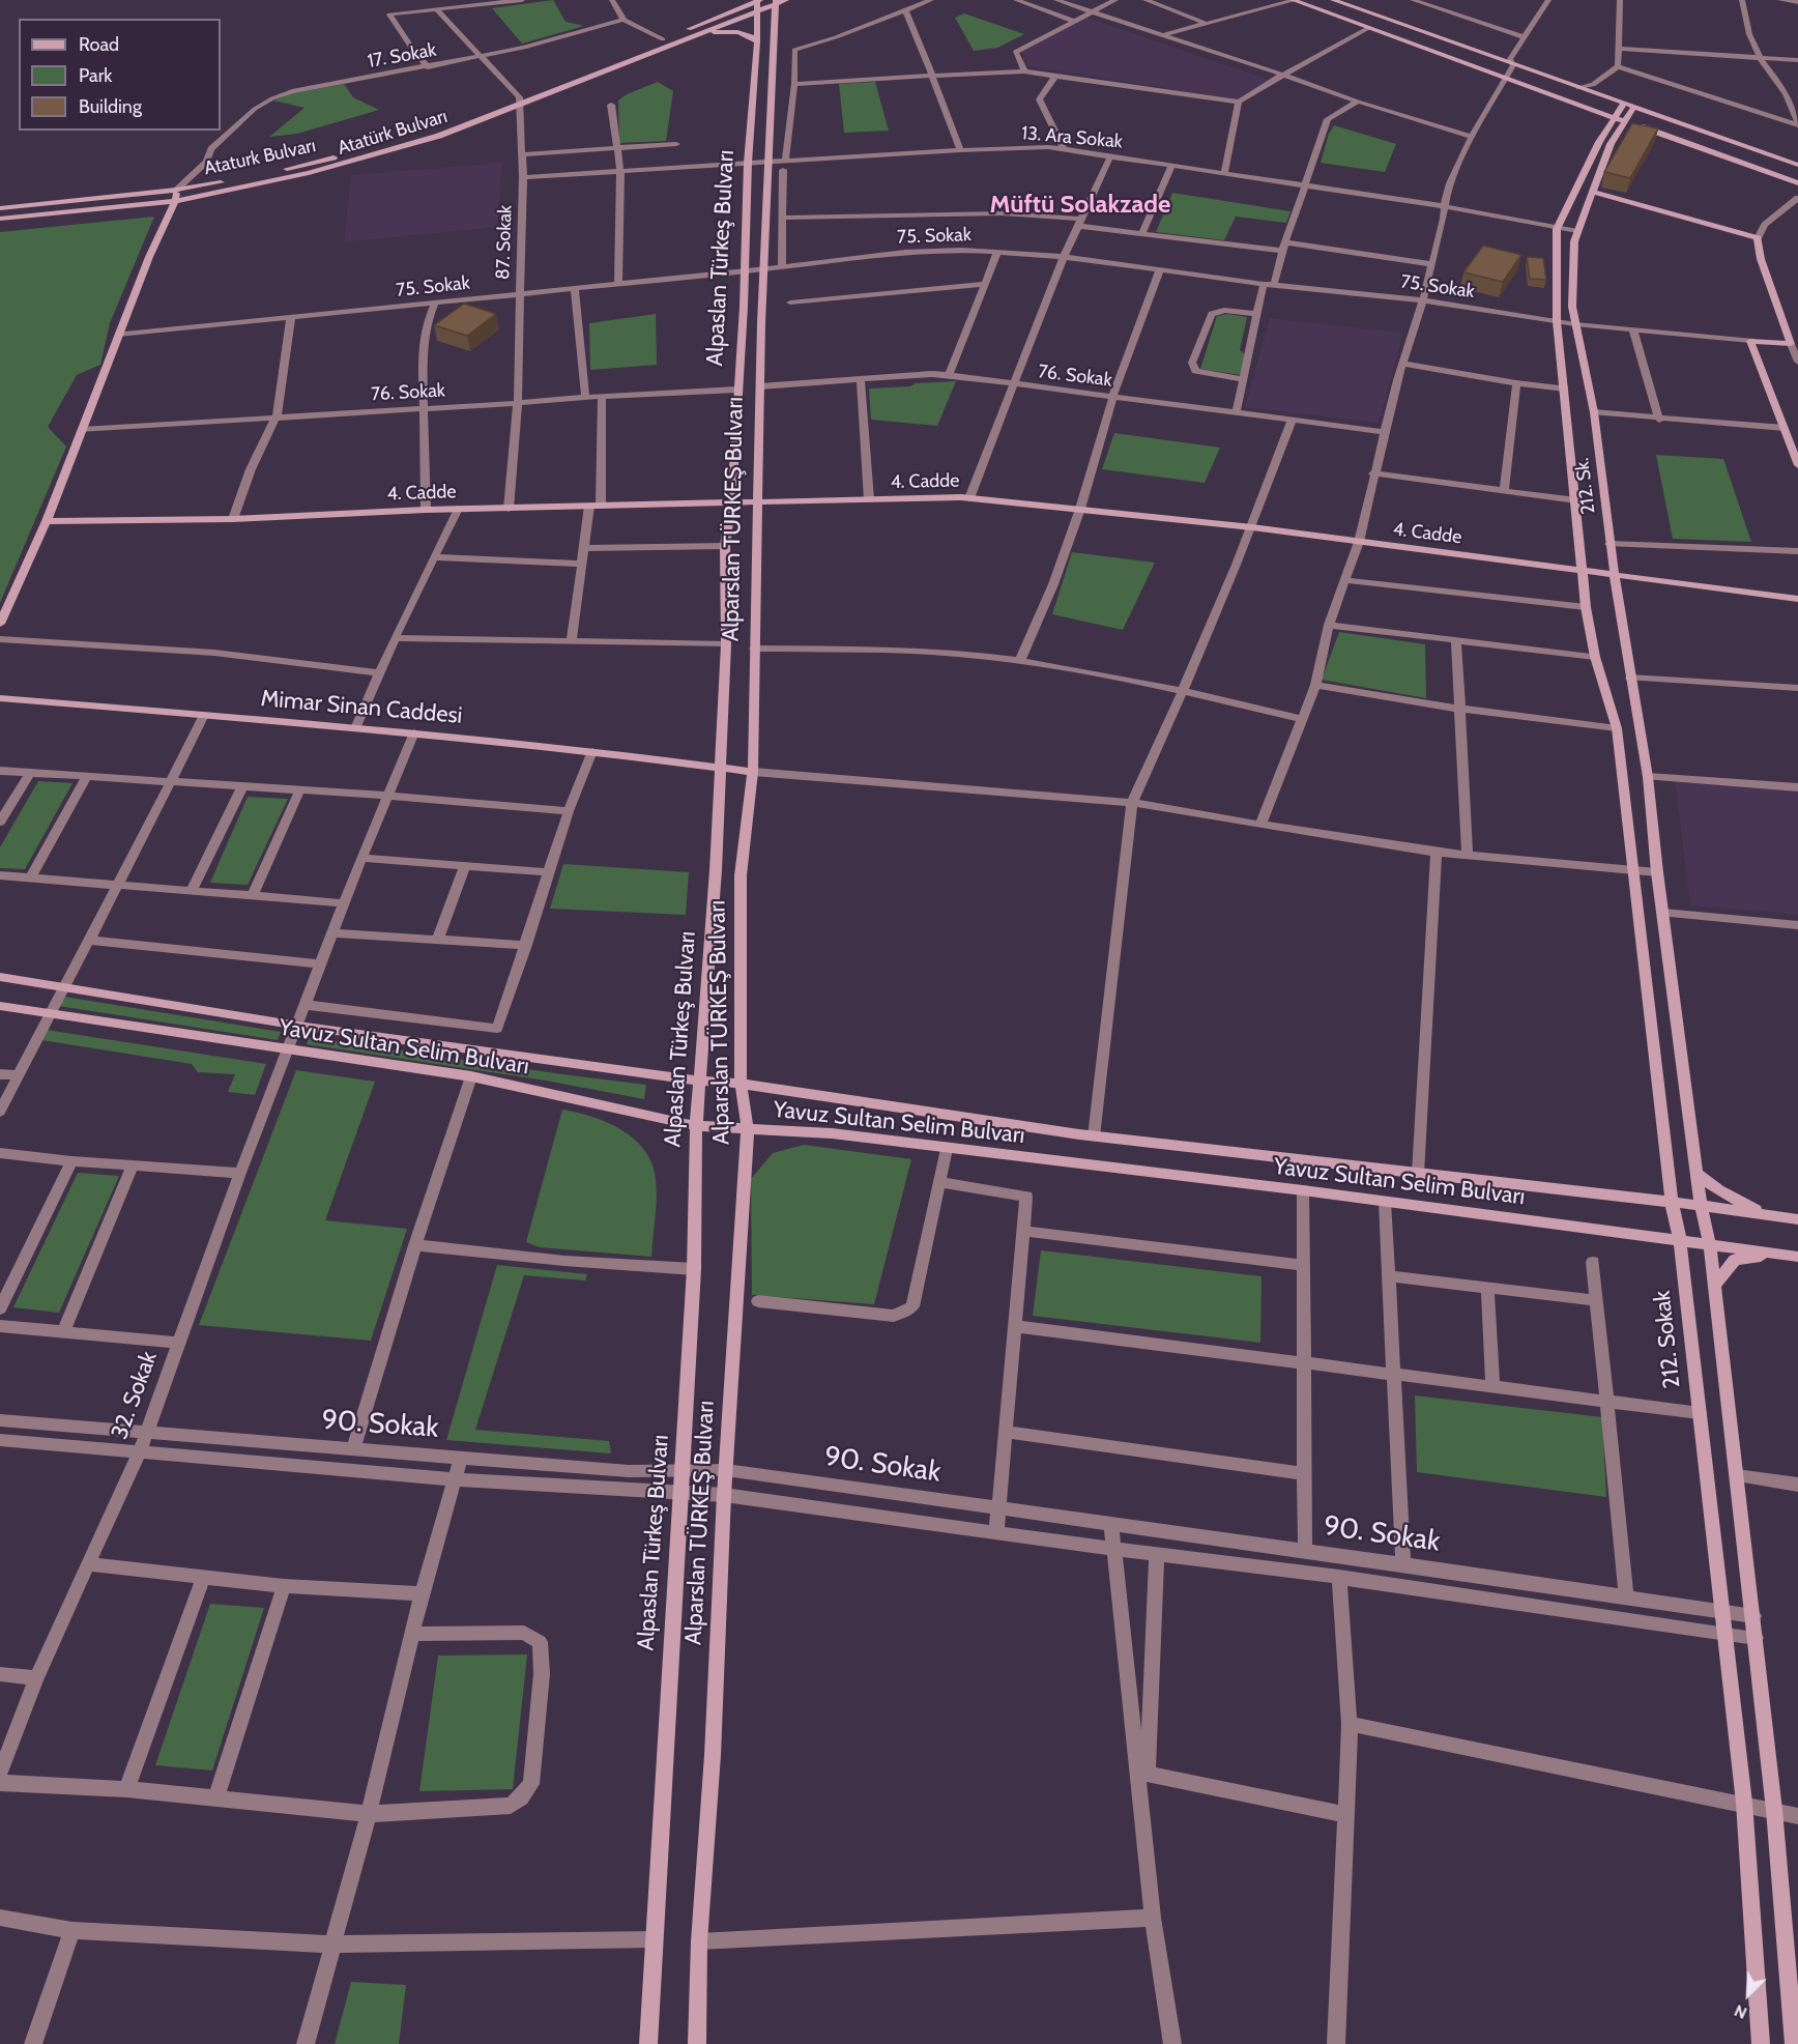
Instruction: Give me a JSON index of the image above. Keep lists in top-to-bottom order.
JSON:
{
  "streets": {
    "main road": [
      "Atatürk Bulvarı",
      "Ataturk Bulvarı",
      "Alpaslan Türkeş Bulvarı",
      "4. Cadde",
      "212. Sk.",
      "Alparslan TÜRKEŞ Bulvarı",
      "Mimar Sinan Caddesi",
      "Yavuz Sultan Selim Bulvarı",
      "212. Sokak"
    ],
    "street": [
      "17. Sokak",
      "13. Ara Sokak",
      "75. Sokak",
      "87. Sokak",
      "76. Sokak",
      "32. Sokak",
      "90. Sokak"
    ]
  },
  "crossings": [
    ["17. Sokak", "Ataturk Bulvarı"],
    ["Atatürk Bulvarı", "Ataturk Bulvarı"],
    ["Atatürk Bulvarı", "87. Sokak"],
    ["Atatürk Bulvarı", "Alpaslan Türkeş Bulvarı"],
    ["Atatürk Bulvarı", "Alparslan TÜRKEŞ Bulvarı"],
    ["13. Ara Sokak", "87. Sokak"],
    ["13. Ara Sokak", "Alpaslan Türkeş Bulvarı"],
    ["13. Ara Sokak", "212. Sk."],
    ["13. Ara Sokak", "Alparslan TÜRKEŞ Bulvarı"],
    ["13. Ara Sokak", "212. Sokak"],
    ["Ataturk Bulvarı", "87. Sokak"],
    ["Ataturk Bulvarı", "Alpaslan Türkeş Bulvarı"],
    ["75. Sokak", "87. Sokak"],
    ["75. Sokak", "Alpaslan Türkeş Bulvarı"],
    ["75. Sokak", "212. Sk."],
    ["75. Sokak", "Alparslan TÜRKEŞ Bulvarı"],
    ["75. Sokak", "212. Sokak"],
    ["87. Sokak", "76. Sokak"],
    ["87. Sokak", "4. Cadde"],
    ["Alpaslan Türkeş Bulvarı", "76. Sokak"],
    ["Alpaslan Türkeş Bulvarı", "4. Cadde"],
    ["Alpaslan Türkeş Bulvarı", "Mimar Sinan Caddesi"],
    ["Alpaslan Türkeş Bulvarı", "Yavuz Sultan Selim Bulvarı"],
    ["Alpaslan Türkeş Bulvarı", "90. Sokak"],
    ["76. Sokak", "Alparslan TÜRKEŞ Bulvarı"],
    ["4. Cadde", "212. Sk."],
    ["4. Cadde", "Alparslan TÜRKEŞ Bulvarı"],
    ["4. Cadde", "212. Sokak"],
    ["212. Sk.", "Yavuz Sultan Selim Bulvarı"],
    ["212. Sk.", "90. Sokak"],
    ["Alparslan TÜRKEŞ Bulvarı", "Mimar Sinan Caddesi"],
    ["Alparslan TÜRKEŞ Bulvarı", "Yavuz Sultan Selim Bulvarı"],
    ["Alparslan TÜRKEŞ Bulvarı", "90. Sokak"],
    ["Mimar Sinan Caddesi", "32. Sokak"],
    ["Yavuz Sultan Selim Bulvarı", "212. Sokak"],
    ["Yavuz Sultan Selim Bulvarı", "32. Sokak"],
    ["212. Sokak", "90. Sokak"],
    ["32. Sokak", "90. Sokak"]
  ],
  "districts": ["Müftü Solakzade"],
  "legend": ["Road", "Park", "Building"],
  "north": "bottom left"
}
